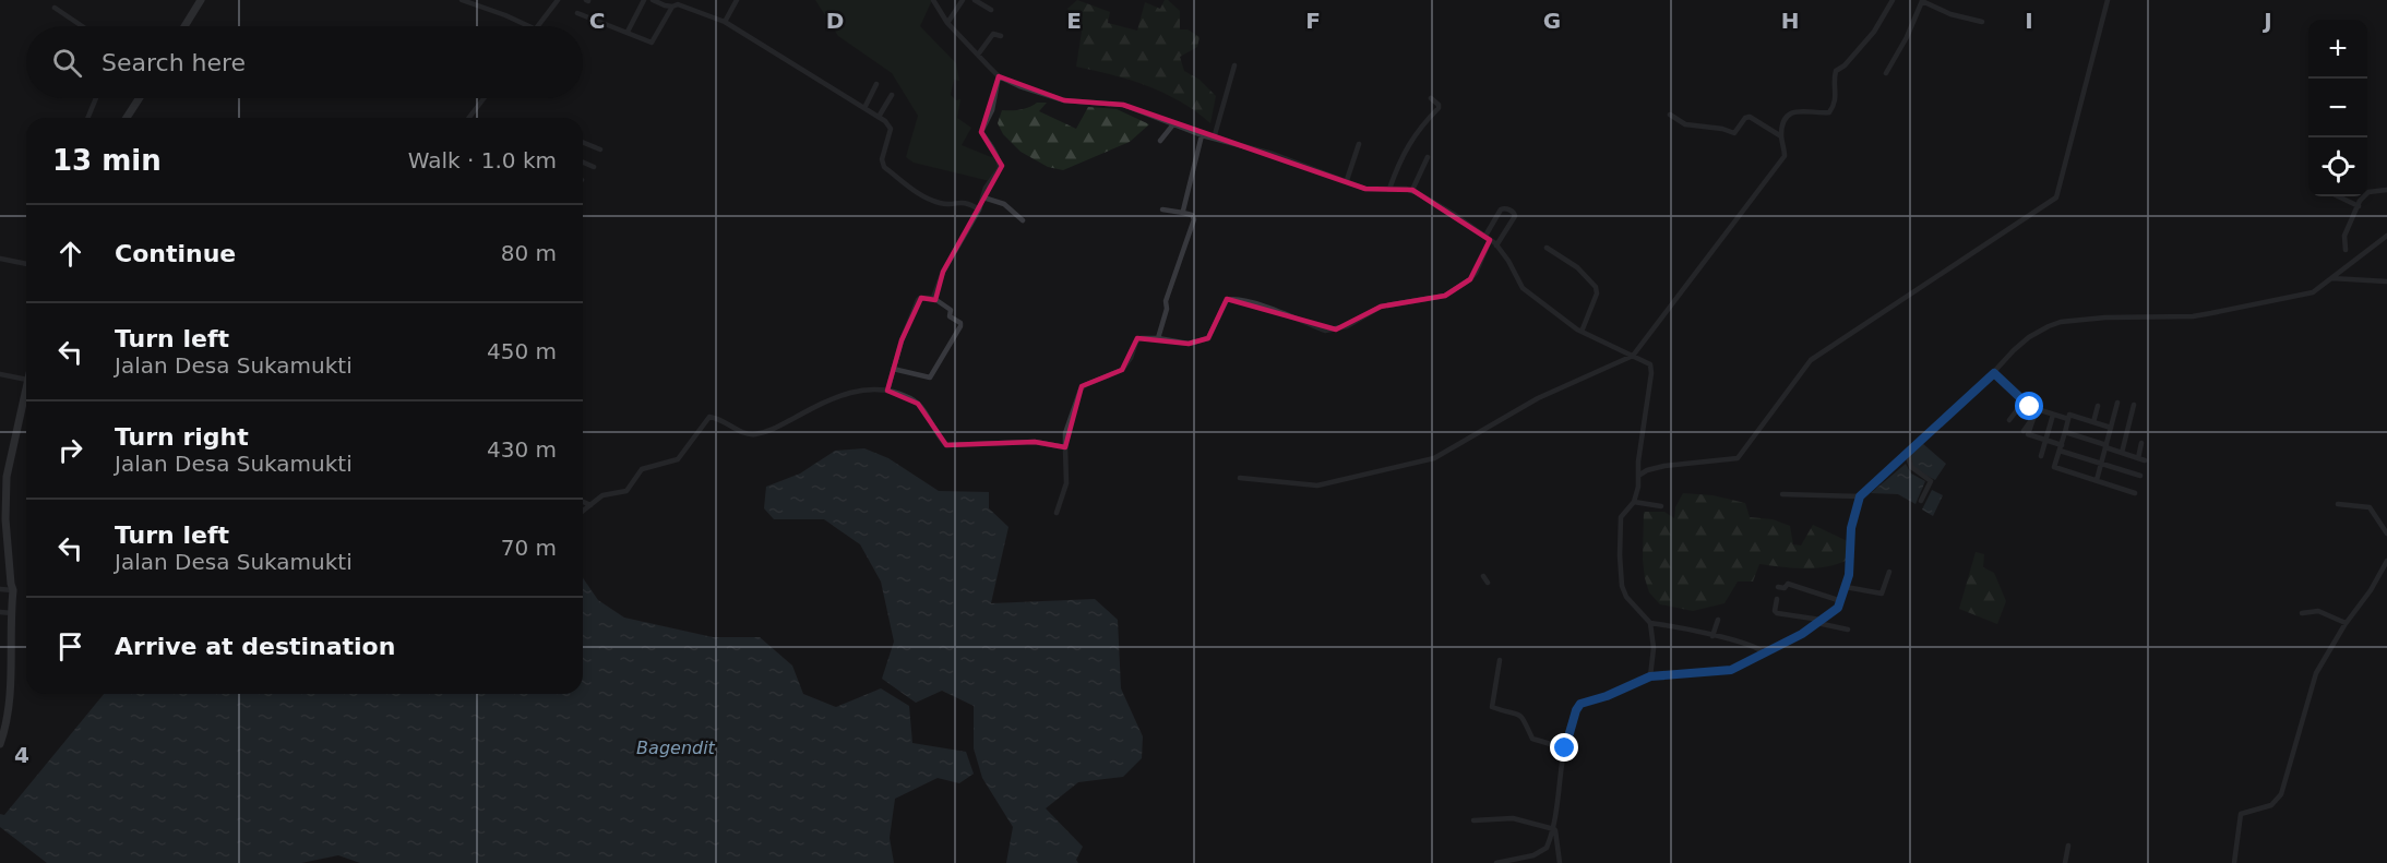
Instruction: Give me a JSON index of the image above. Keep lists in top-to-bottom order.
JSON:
{
  "water": ["Bagendit"],
  "page": {
    "map_buttons": ["+", "−"],
    "search": "Search here",
    "heading": ["13 min", "Walk · 1.0 km"],
    "list": [
      ["Continue", "80 m"],
      ["Turn left", "Jalan Desa Sukamukti", "450 m"],
      ["Turn right", "Jalan Desa Sukamukti", "430 m"],
      ["Turn left", "Jalan Desa Sukamukti", "70 m"],
      "Arrive at destination"
    ]
  },
  "grid": {
    "columns": [
      "C",
      "D",
      "E",
      "F",
      "G",
      "H",
      "I",
      "J"
    ],
    "rows": ["4"]
  }
}
